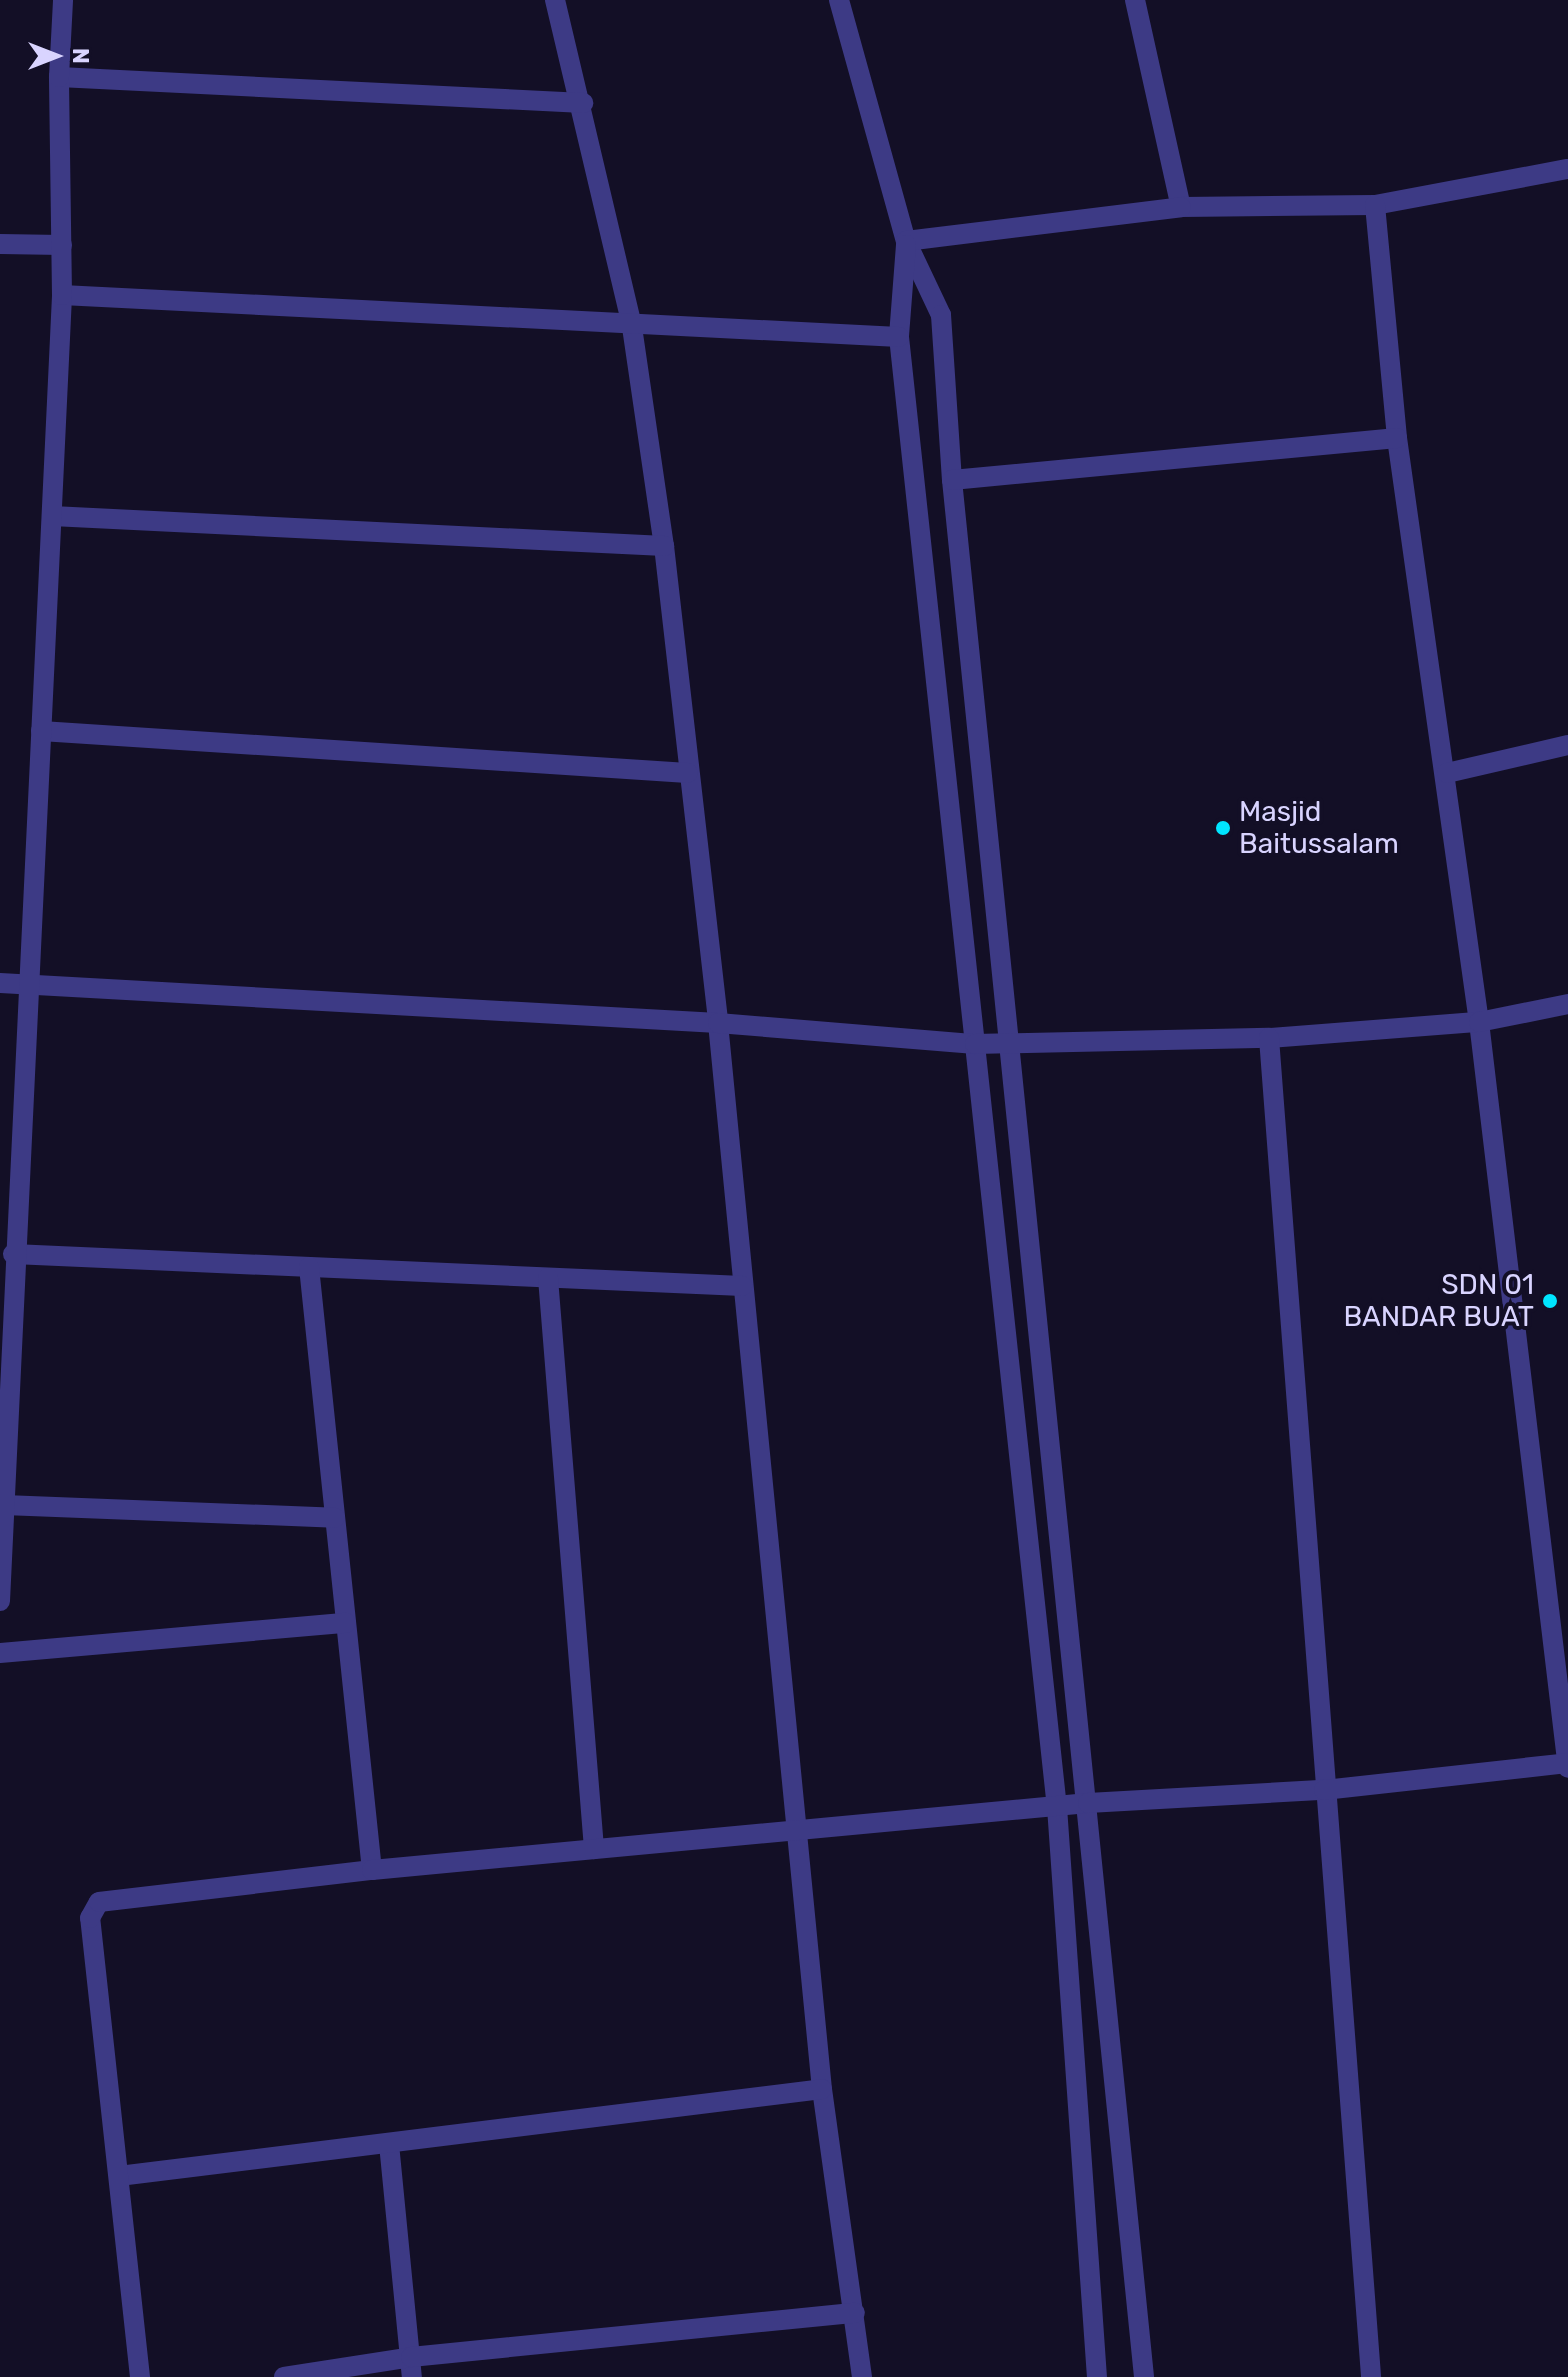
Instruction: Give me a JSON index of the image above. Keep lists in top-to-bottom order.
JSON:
{
  "places": ["Masjid Baitussalam", "SDN 01 BANDAR BUAT"],
  "north": "right"
}
